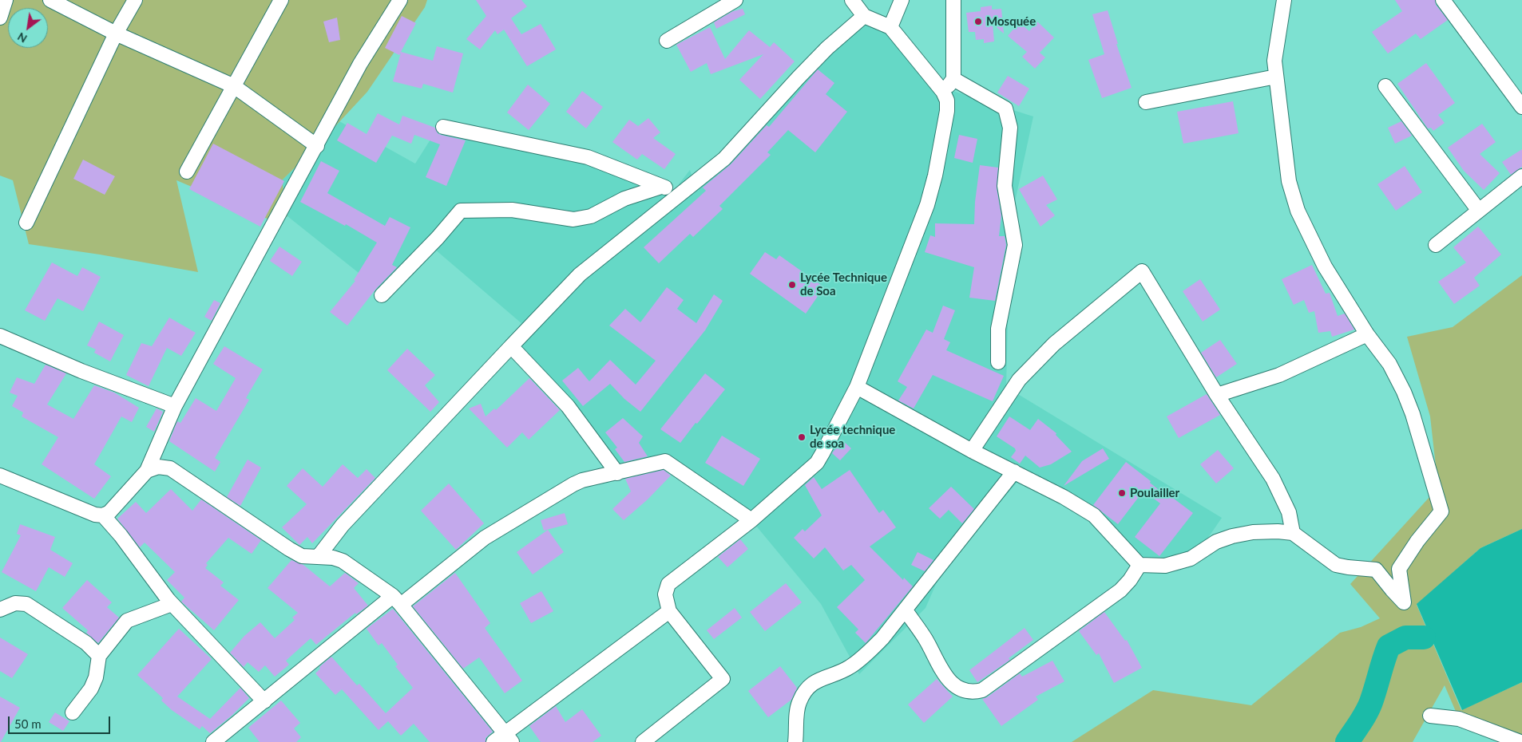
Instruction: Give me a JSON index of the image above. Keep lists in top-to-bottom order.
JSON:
{
  "places": [
    "Mosquée",
    "Lycée Technique de Soa",
    "Lycée technique de soa",
    "Poulailler"
  ],
  "scale_bar": "50 m",
  "north": "bottom left"
}
